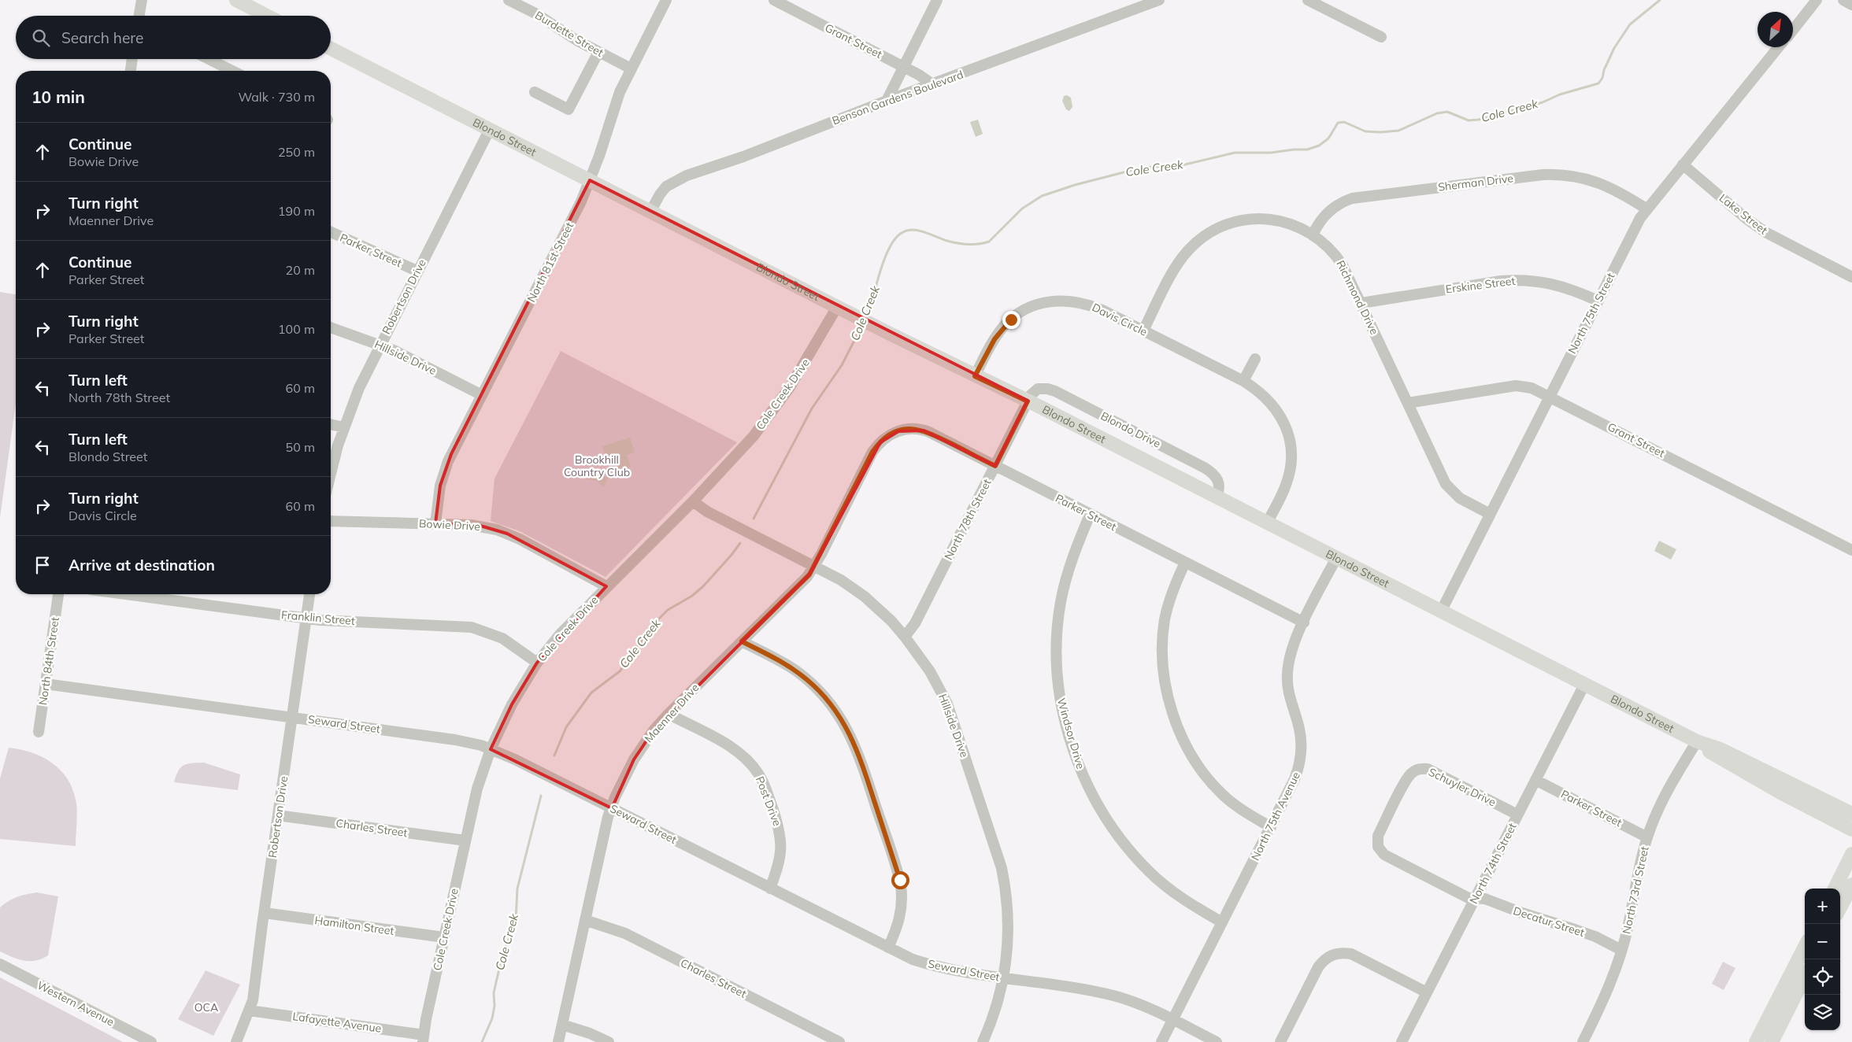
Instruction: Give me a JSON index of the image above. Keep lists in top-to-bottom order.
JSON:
{
  "streets": {
    "main road": ["Blondo Street"],
    "street": [
      "Burdette Street",
      "Grant Street",
      "Benson Gardens Boulevard",
      "Sherman Drive",
      "Lake Street",
      "Parker Street",
      "North 81st Street",
      "Erskine Street",
      "Robertson Drive",
      "Richmond Drive",
      "North 75th Street",
      "Davis Circle",
      "Hillside Drive",
      "Cole Creek Drive",
      "Blondo Drive",
      "North 78th Street",
      "Bowie Drive",
      "Franklin Street",
      "North 84th Street",
      "Maenner Drive",
      "Seward Street",
      "Windsor Drive",
      "Schuyler Drive",
      "Post Drive",
      "North 75th Avenue",
      "Charles Street",
      "North 74th Street",
      "North 73rd Street",
      "Decatur Street",
      "Hamilton Street",
      "Western Avenue",
      "Lafayette Avenue"
    ]
  },
  "crossings": [
    ["Burdette Street", "North 81st Street"],
    ["Grant Street", "Benson Gardens Boulevard"],
    ["Grant Street", "Richmond Drive"],
    ["Grant Street", "North 75th Street"],
    ["Benson Gardens Boulevard", "Blondo Street"],
    ["Blondo Street", "North 81st Street"],
    ["Blondo Street", "Robertson Drive"],
    ["Blondo Street", "North 75th Street"],
    ["Blondo Street", "Davis Circle"],
    ["Blondo Street", "Cole Creek Drive"],
    ["Blondo Street", "Blondo Drive"],
    ["Blondo Street", "North 78th Street"],
    ["Blondo Street", "North 75th Avenue"],
    ["Blondo Street", "North 74th Street"],
    ["Blondo Street", "North 73rd Street"],
    ["Sherman Drive", "Richmond Drive"],
    ["Sherman Drive", "North 75th Street"],
    ["Lake Street", "North 75th Street"],
    ["Parker Street", "Robertson Drive"],
    ["Parker Street", "North 78th Street"],
    ["Parker Street", "Maenner Drive"],
    ["Parker Street", "Windsor Drive"],
    ["Parker Street", "North 75th Avenue"],
    ["Parker Street", "North 74th Street"],
    ["Parker Street", "North 73rd Street"],
    ["North 81st Street", "Hillside Drive"],
    ["North 81st Street", "Bowie Drive"],
    ["Erskine Street", "Richmond Drive"],
    ["Erskine Street", "North 75th Street"],
    ["Robertson Drive", "Hillside Drive"],
    ["Robertson Drive", "Franklin Street"],
    ["Robertson Drive", "Seward Street"],
    ["Robertson Drive", "Charles Street"],
    ["Robertson Drive", "Hamilton Street"],
    ["Robertson Drive", "Lafayette Avenue"],
    ["Richmond Drive", "North 75th Street"],
    ["Richmond Drive", "Davis Circle"],
    ["Hillside Drive", "Cole Creek Drive"],
    ["Hillside Drive", "North 78th Street"],
    ["Hillside Drive", "Maenner Drive"],
    ["Hillside Drive", "Seward Street"],
    ["Cole Creek Drive", "Bowie Drive"],
    ["Cole Creek Drive", "Franklin Street"],
    ["Cole Creek Drive", "Seward Street"],
    ["Cole Creek Drive", "Charles Street"],
    ["Cole Creek Drive", "Hamilton Street"],
    ["Cole Creek Drive", "Lafayette Avenue"],
    ["Blondo Drive", "North 78th Street"],
    ["North 84th Street", "Seward Street"],
    ["Maenner Drive", "Seward Street"],
    ["Maenner Drive", "Post Drive"],
    ["Maenner Drive", "Charles Street"],
    ["Seward Street", "Post Drive"],
    ["Seward Street", "North 75th Avenue"],
    ["Windsor Drive", "North 75th Avenue"],
    ["Schuyler Drive", "North 74th Street"],
    ["Schuyler Drive", "Decatur Street"],
    ["North 74th Street", "Decatur Street"],
    ["North 73rd Street", "Decatur Street"]
  ],
  "water": ["Cole Creek"],
  "parks": ["Brookhill Country Club", "OCA"],
  "north": "top right",
  "page": {
    "search": "Search here",
    "heading": ["10 min", "Walk · 730 m"],
    "list": [
      ["Continue", "Bowie Drive", "250 m"],
      ["Turn right", "Maenner Drive", "190 m"],
      ["Continue", "Parker Street", "20 m"],
      ["Turn right", "Parker Street", "100 m"],
      ["Turn left", "North 78th Street", "60 m"],
      ["Turn left", "Blondo Street", "50 m"],
      ["Turn right", "Davis Circle", "60 m"],
      "Arrive at destination"
    ],
    "map_buttons": ["+", "−"]
  }
}
